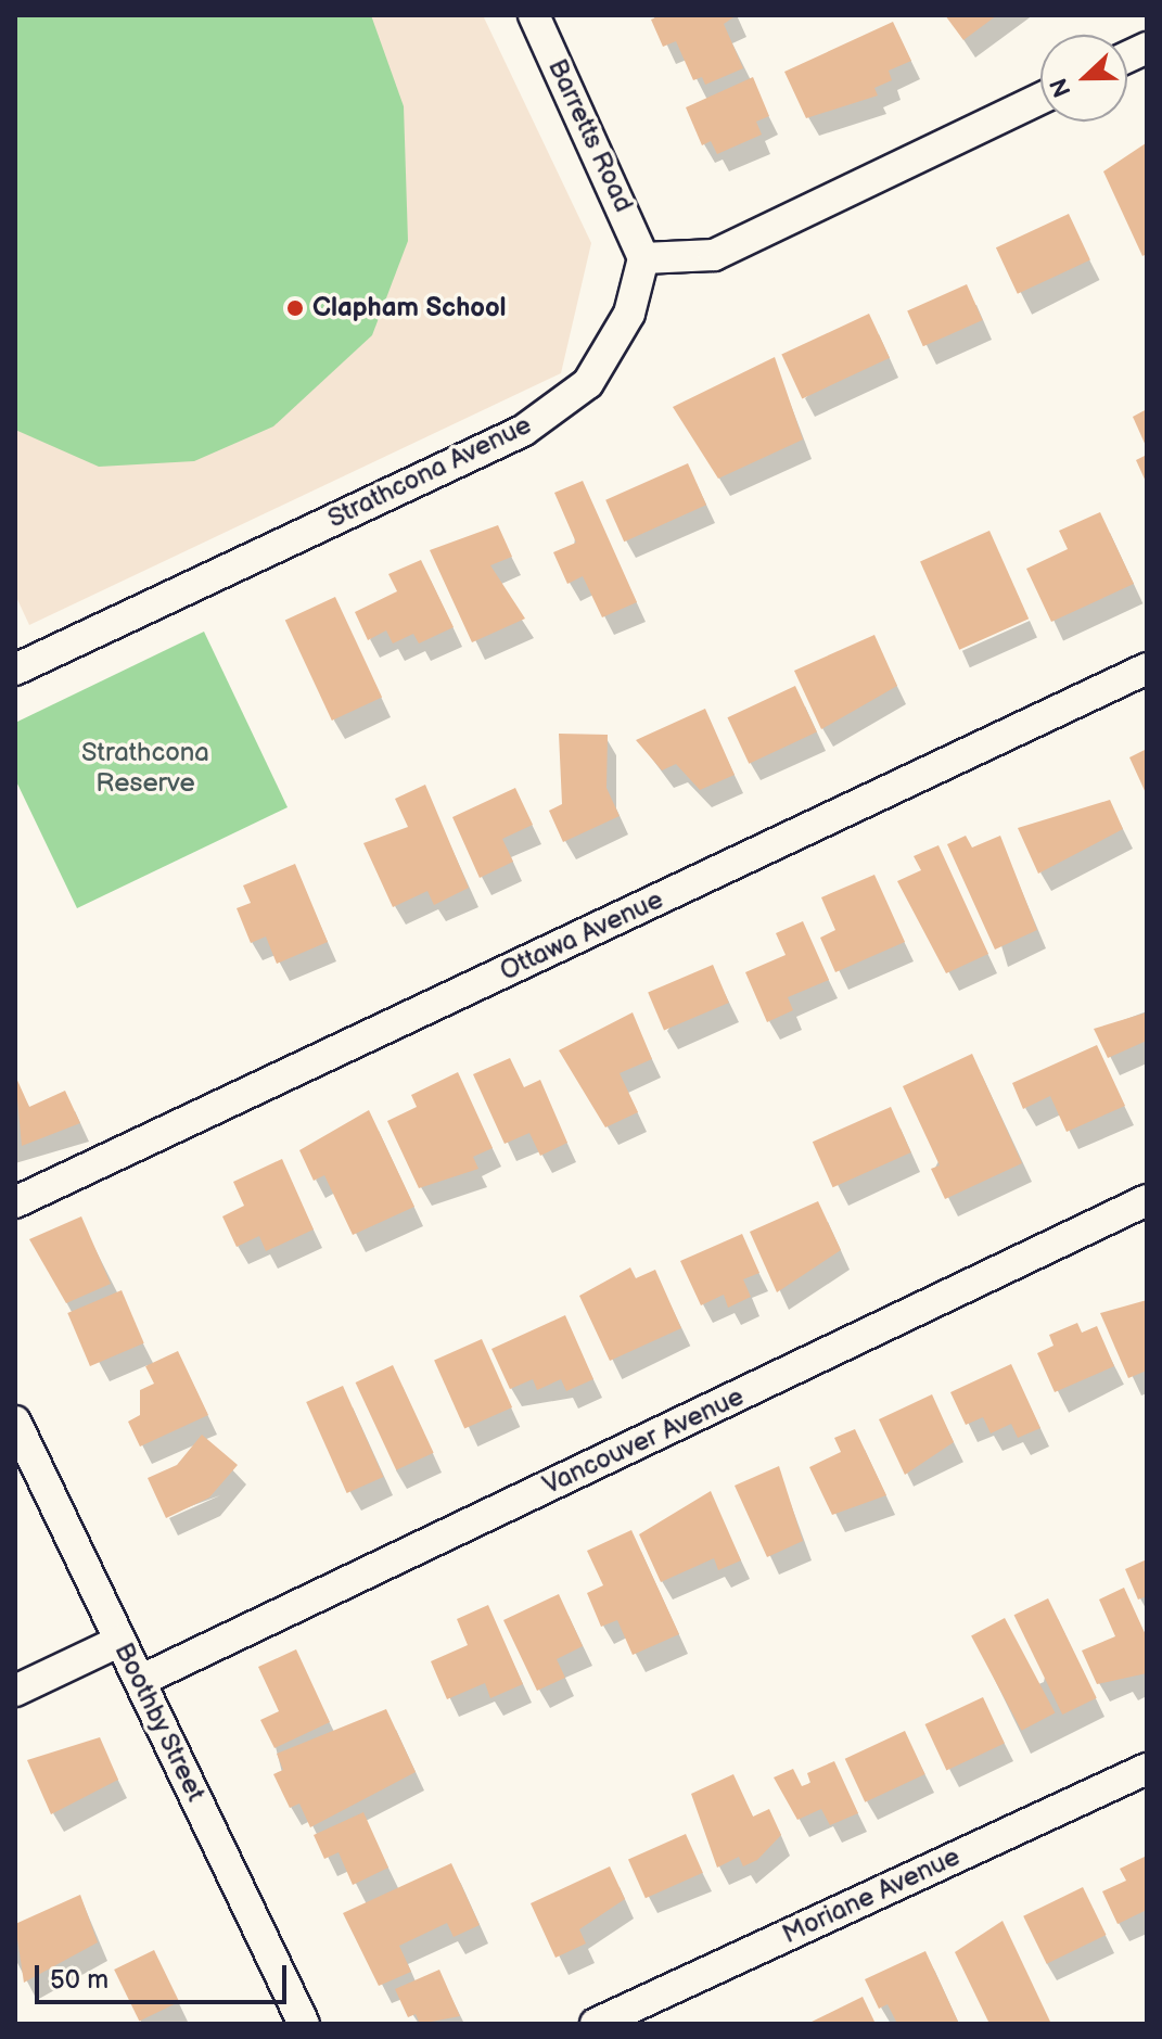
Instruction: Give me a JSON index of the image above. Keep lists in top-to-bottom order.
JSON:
{
  "streets": {
    "street": [
      "Barretts Road",
      "Strathcona Avenue",
      "Ottawa Avenue",
      "Vancouver Avenue",
      "Boothby Street",
      "Moriane Avenue"
    ]
  },
  "crossings": [
    ["Barretts Road", "Strathcona Avenue"],
    ["Vancouver Avenue", "Boothby Street"]
  ],
  "parks": ["Strathcona Reserve"],
  "places": ["Clapham School"],
  "scale_bar": "50 m",
  "north": "left"
}
